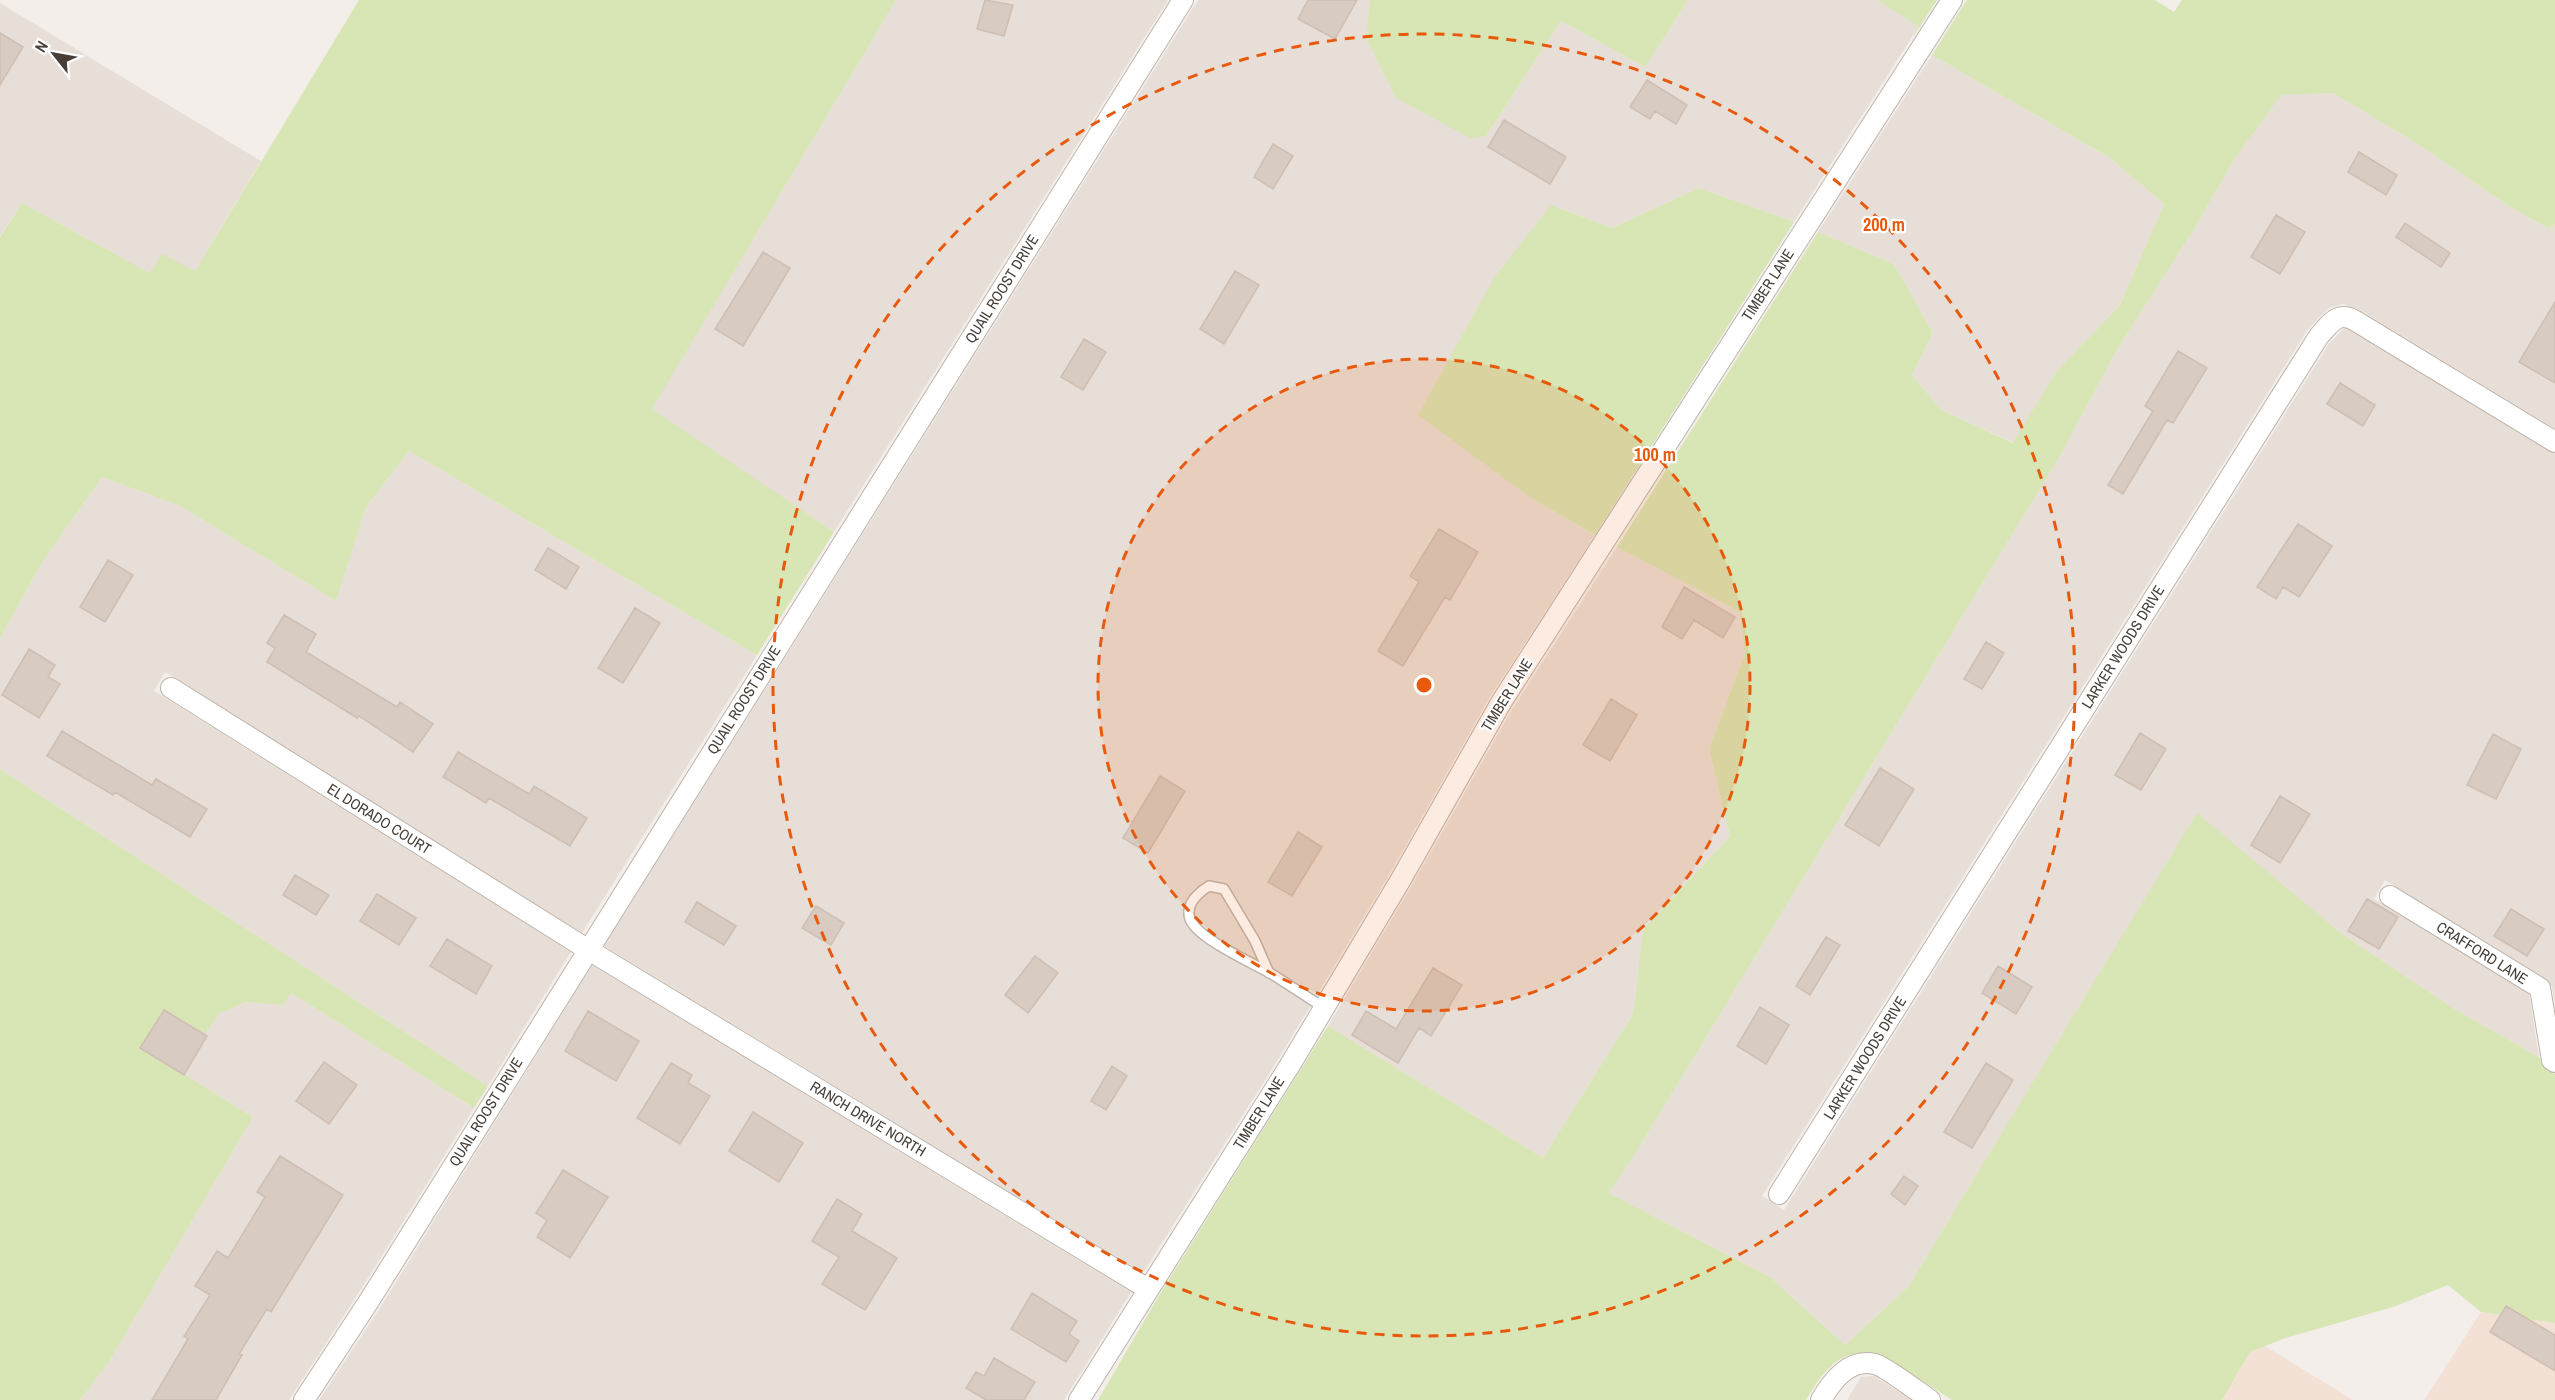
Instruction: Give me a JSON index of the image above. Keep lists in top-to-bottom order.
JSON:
{
  "streets": {
    "street": [
      "TIMBER LANE",
      "QUAIL ROOST DRIVE",
      "LARKER WOODS DRIVE",
      "EL DORADO COURT",
      "CRAFFORD LANE",
      "RANCH DRIVE NORTH"
    ]
  },
  "crossings": [
    ["TIMBER LANE", "RANCH DRIVE NORTH"],
    ["QUAIL ROOST DRIVE", "EL DORADO COURT"],
    ["QUAIL ROOST DRIVE", "RANCH DRIVE NORTH"],
    ["EL DORADO COURT", "RANCH DRIVE NORTH"]
  ],
  "north": "top left",
  "rings": ["200 m", "100 m"]
}
